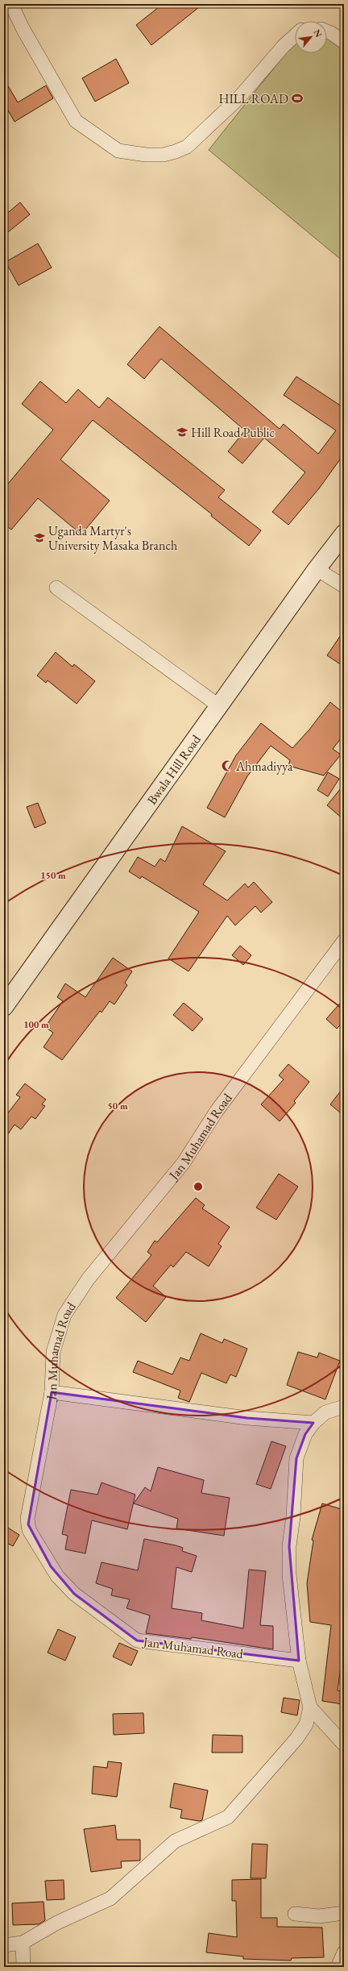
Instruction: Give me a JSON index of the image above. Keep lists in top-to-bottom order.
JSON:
{
  "streets": {
    "street": ["Bwala Hill Road", "Jan Muhamad Road"]
  },
  "places": {
    "sports": ["HILL ROAD"],
    "school or university": ["Hill Road Public", "Uganda Martyr's University Masaka Branch"],
    "mosque": ["Ahmadiyya"]
  },
  "north": "top right",
  "rings": ["150 m", "100 m", "50 m"]
}
